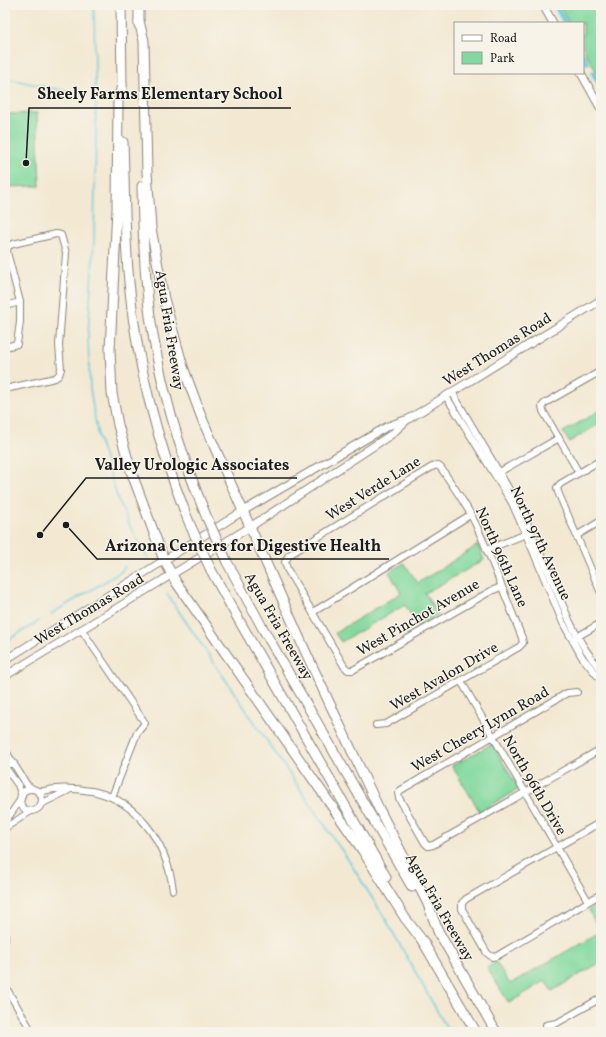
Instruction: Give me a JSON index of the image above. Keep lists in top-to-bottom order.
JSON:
{
  "streets": {
    "highway": ["Agua Fria Freeway"],
    "main road": ["West Thomas Road"],
    "street": [
      "West Verde Lane",
      "North 97th Avenue",
      "North 96th Lane",
      "West Pinchot Avenue",
      "West Avalon Drive",
      "West Cheery Lynn Road",
      "North 96th Drive"
    ]
  },
  "crossings": [
    ["West Thomas Road", "North 97th Avenue"],
    ["West Verde Lane", "North 96th Lane"],
    ["West Verde Lane", "West Pinchot Avenue"],
    ["North 96th Lane", "West Pinchot Avenue"],
    ["North 96th Lane", "West Avalon Drive"],
    ["West Avalon Drive", "North 96th Drive"],
    ["West Cheery Lynn Road", "North 96th Drive"]
  ],
  "places": ["Sheely Farms Elementary School", "Arizona Centers for Digestive Health", "Valley Urologic Associates"],
  "legend": ["Road", "Park"]
}
